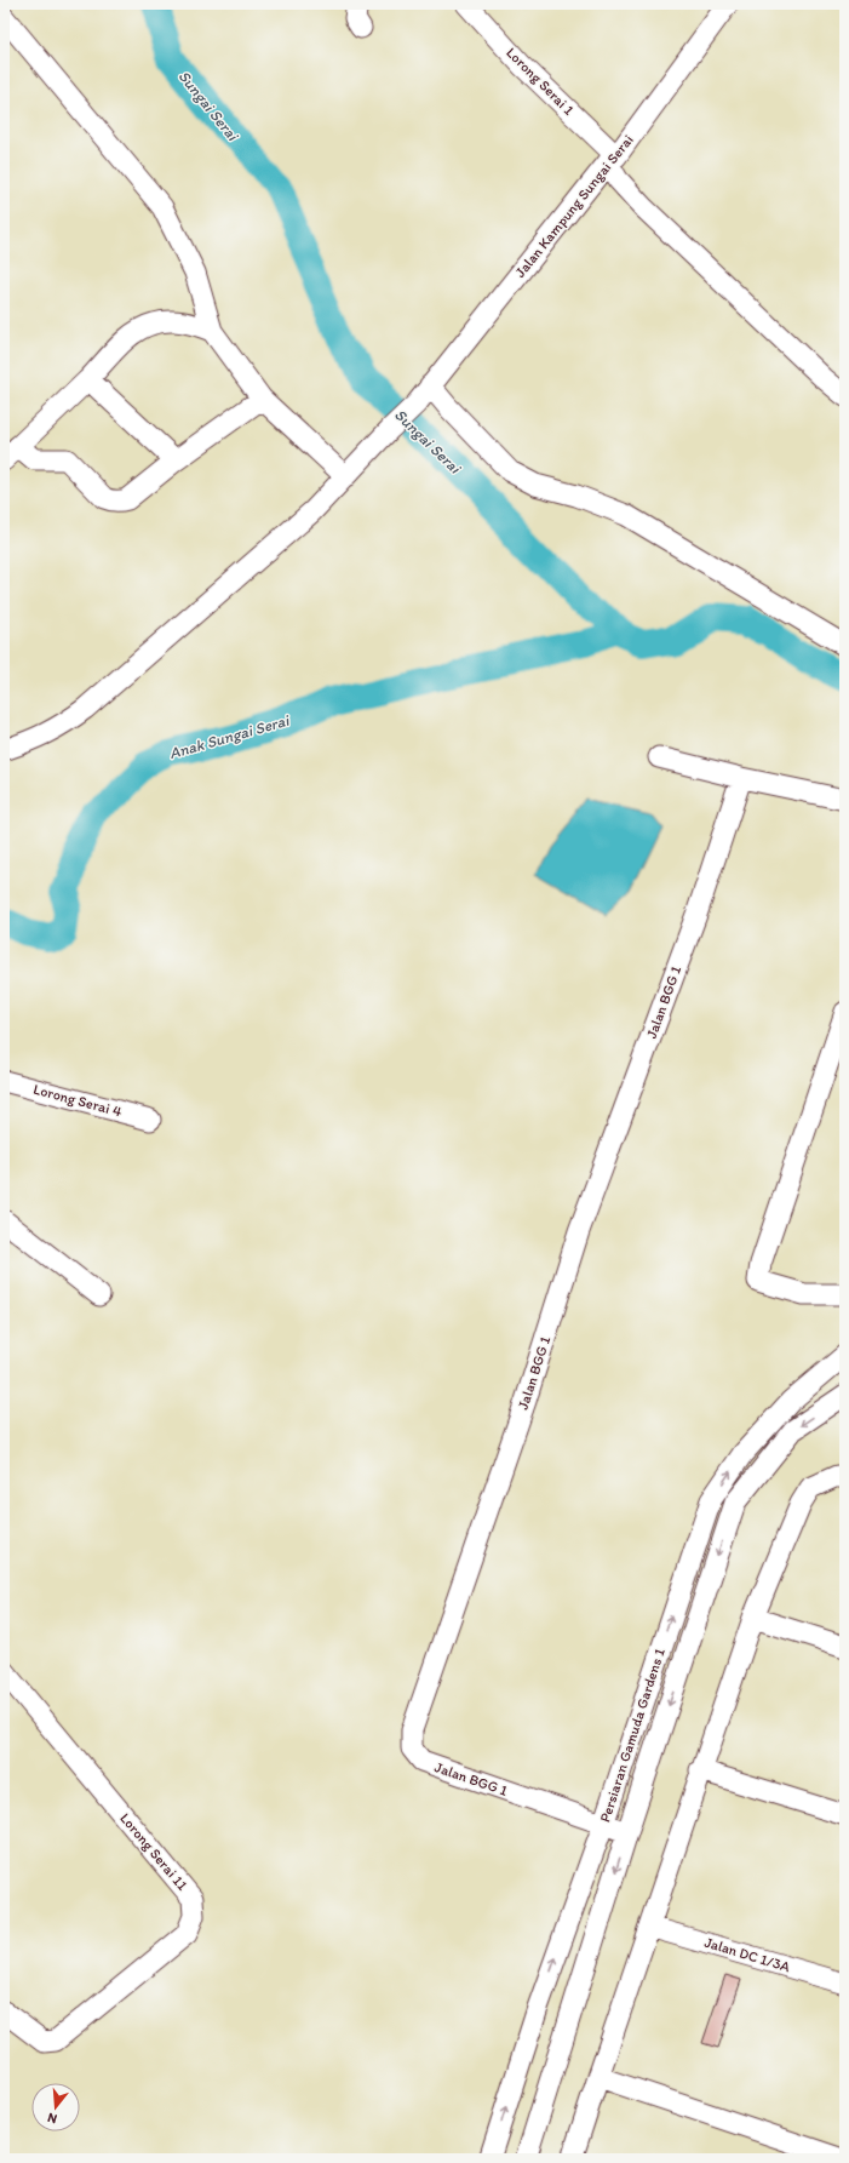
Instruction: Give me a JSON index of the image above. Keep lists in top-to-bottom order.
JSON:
{
  "streets": {
    "street": [
      "Lorong Serai 1",
      "Jalan Kampung Sungai Serai",
      "Jalan BGG 1",
      "Lorong Serai 4",
      "Persiaran Gamuda Gardens 1",
      "Lorong Serai 11",
      "Jalan DC 1/3A"
    ]
  },
  "crossings": [
    ["Lorong Serai 1", "Jalan Kampung Sungai Serai"],
    ["Jalan BGG 1", "Persiaran Gamuda Gardens 1"]
  ],
  "water": ["Sungai Serai", "Anak Sungai Serai"],
  "north": "bottom"
}
